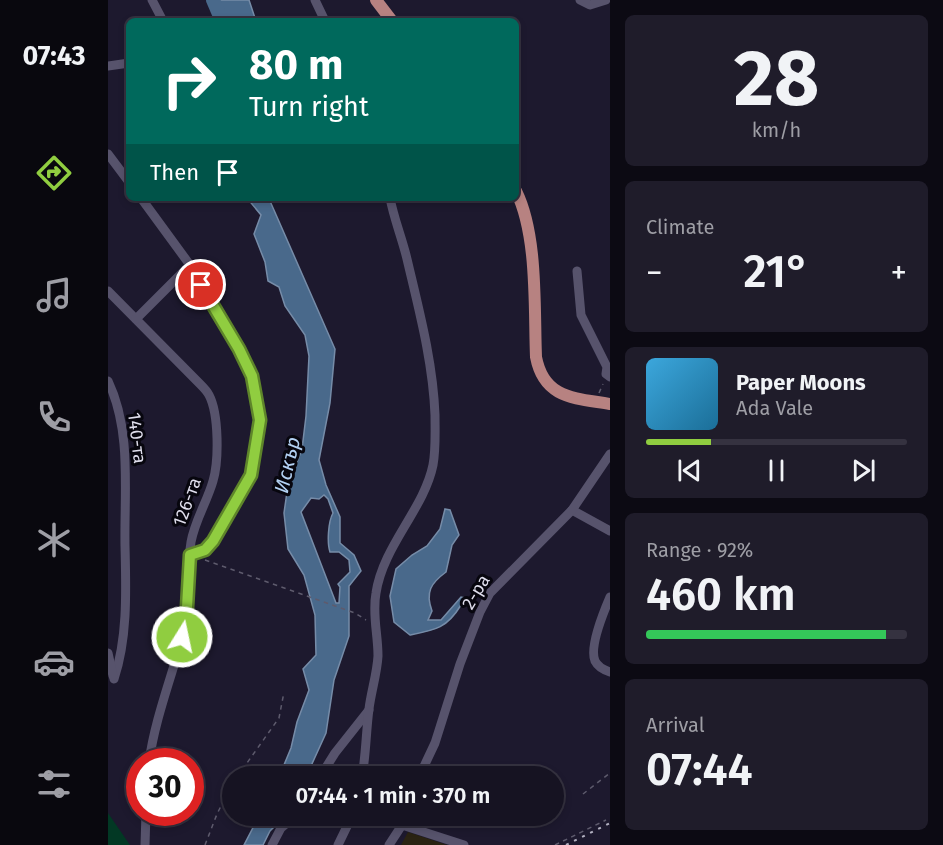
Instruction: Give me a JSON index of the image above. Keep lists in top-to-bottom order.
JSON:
{
  "streets": {
    "street": ["140-та", "126-та", "2-ра"]
  },
  "water": ["Искър"],
  "page": {
    "tabs": "07:43",
    "tile": [
      ["28", "km/h"],
      "Climate",
      ["Range · 92%", "460 km"],
      ["Arrival", "07:44"]
    ],
    "turn": ["80 m", "Turn right"],
    "then": "Then",
    "heat": ["−", "21°", "+"],
    "song": ["Paper Moons", "Ada Vale"],
    "limit": "30",
    "trip": "07:44 · 1 min · 370 m"
  }
}
